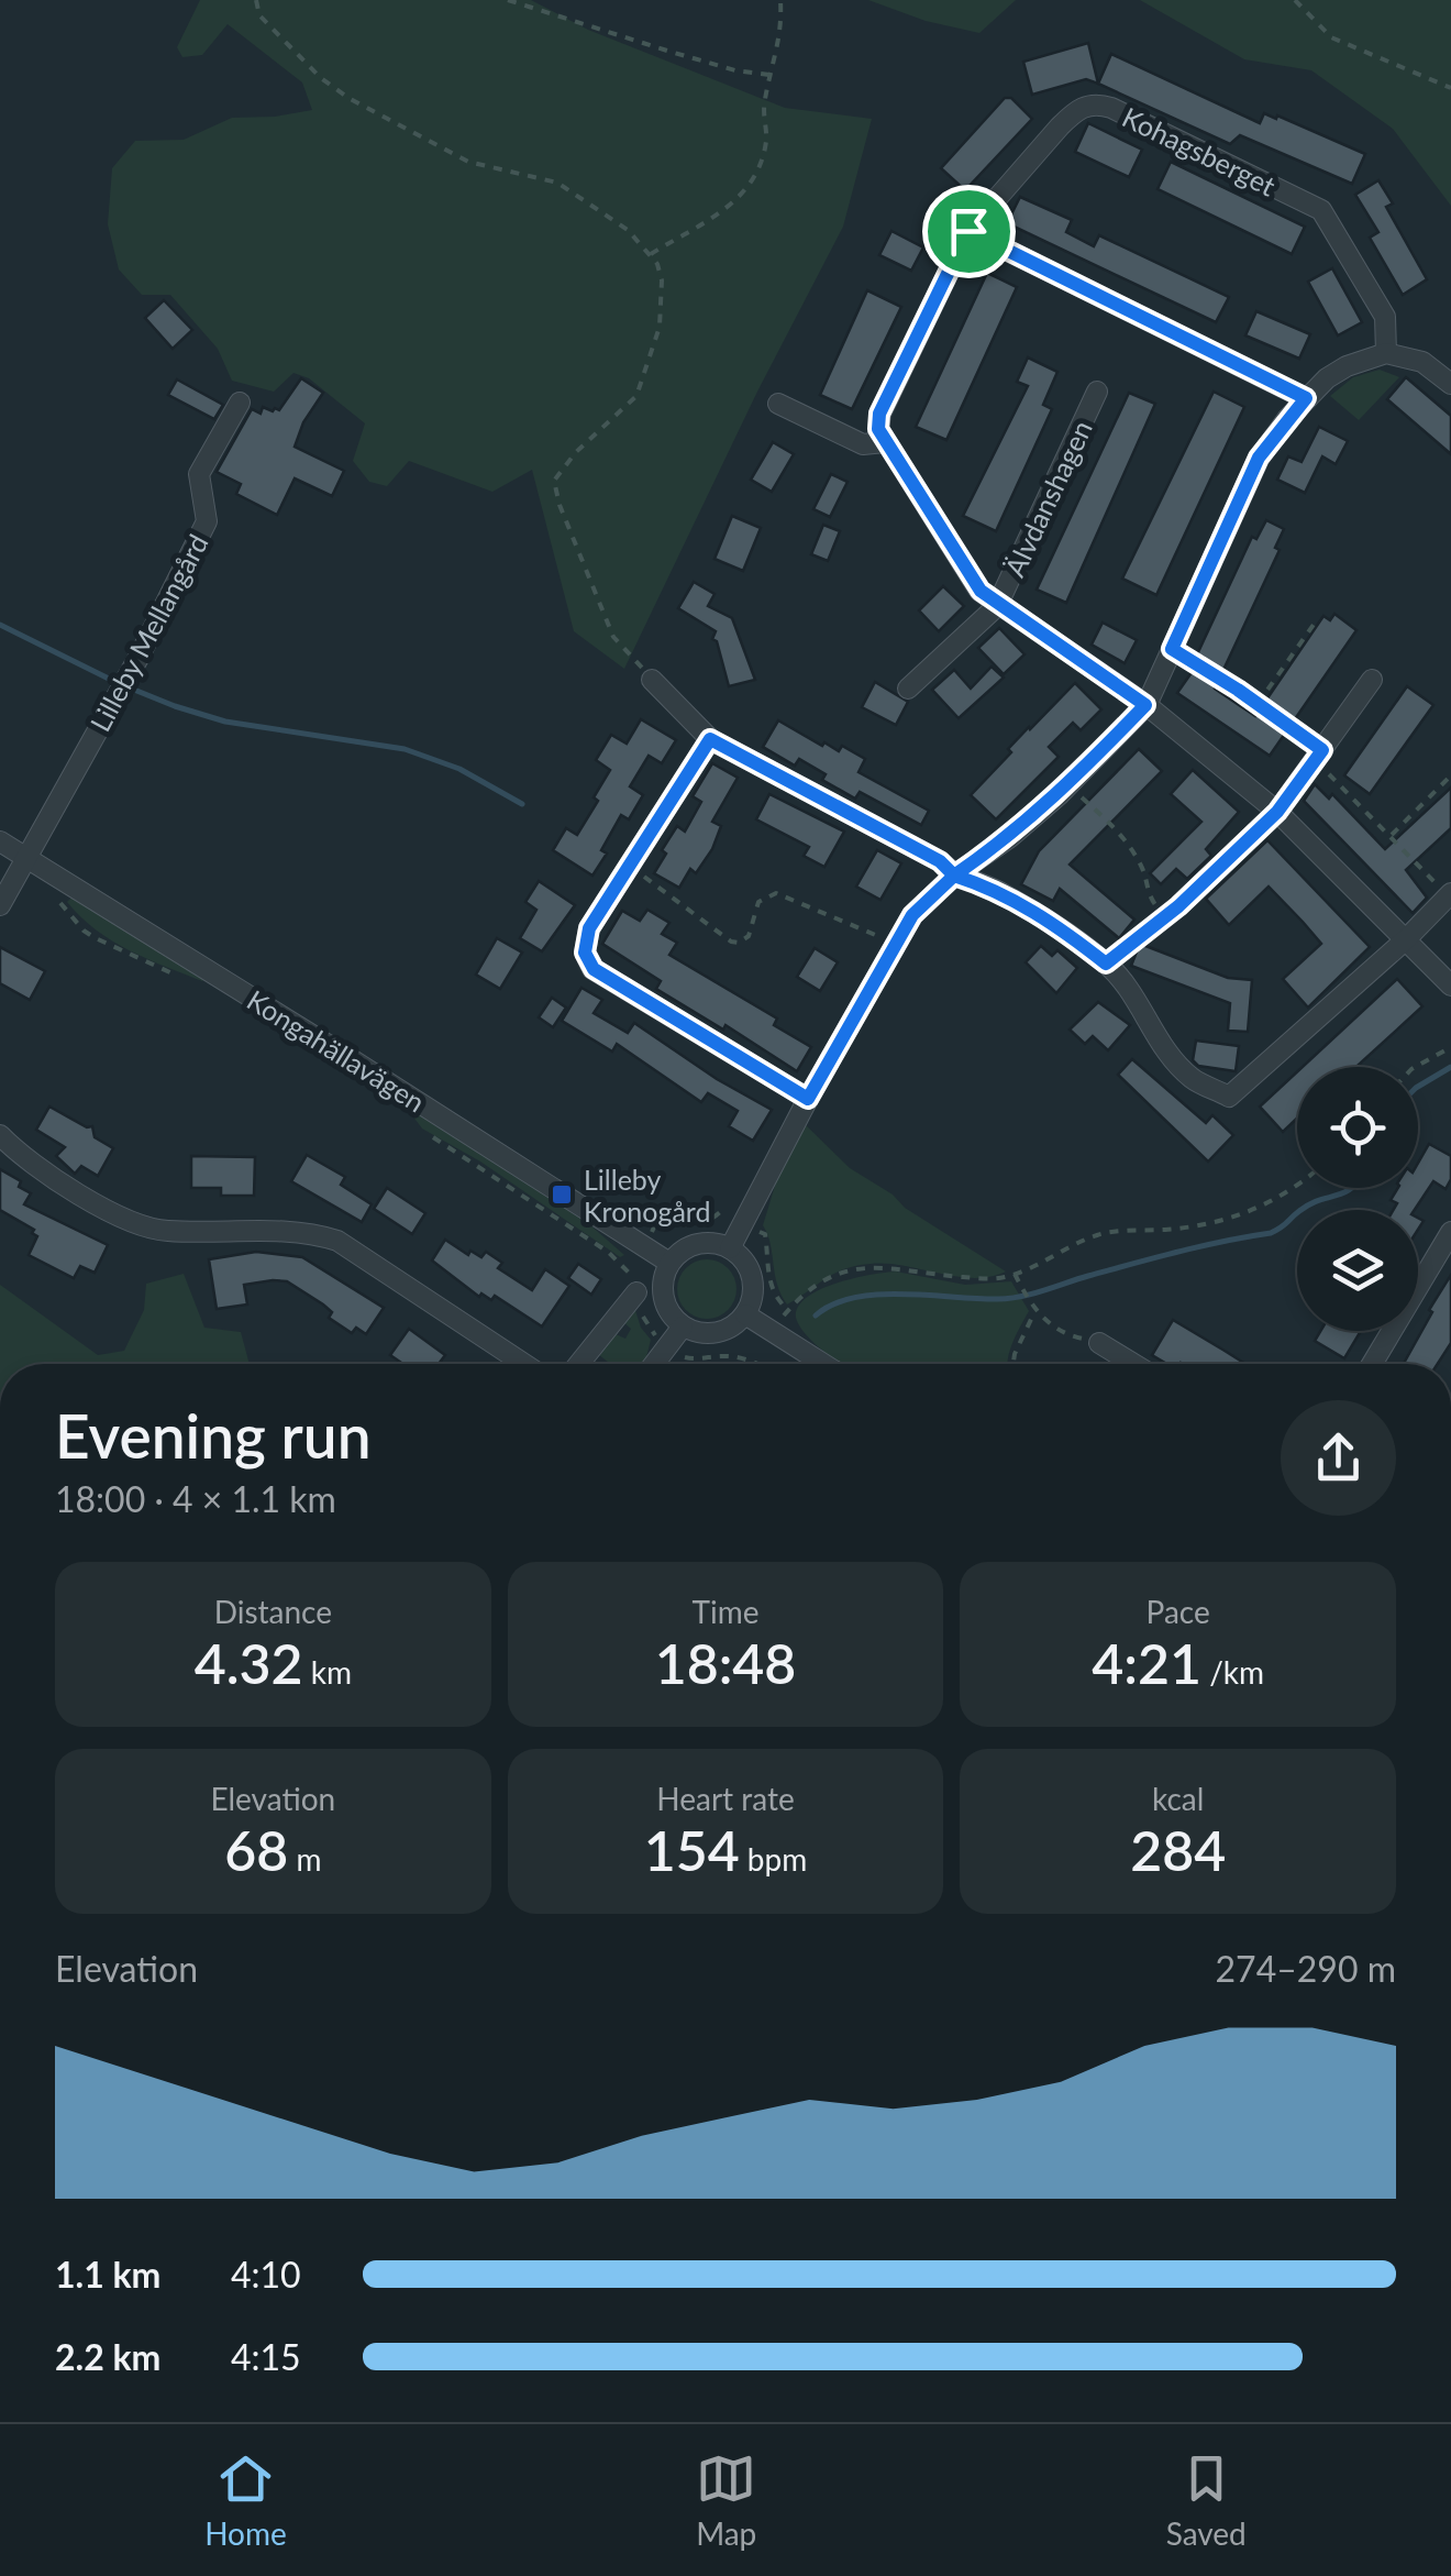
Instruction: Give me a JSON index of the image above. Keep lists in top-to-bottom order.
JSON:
{
  "streets": {
    "street": [
      "Kohagsberget",
      "Älvdanshagen",
      "Lilleby Mellangård",
      "Kongahällavägen"
    ]
  },
  "crossings": [
    ["Lilleby Mellangård", "Kongahällavägen"]
  ],
  "places": {
    "transit": ["Lilleby Kronogård"]
  },
  "page": {
    "heading": ["Evening run", "18:00 · 4 × 1.1 km"],
    "stats": [
      ["Distance", "4.32 km"],
      ["Time", "18:48"],
      ["Pace", "4:21 /km"],
      ["Elevation", "68 m"],
      ["Heart rate", "154 bpm"],
      ["kcal", "284"]
    ],
    "chart": ["Elevation", "274–290 m"],
    "list": [
      {
        "name": "1.1 km",
        "note": "4:10"
      },
      {
        "name": "2.2 km",
        "note": "4:15"
      }
    ],
    "tabs": ["Home", "Map", "Saved"]
  }
}
